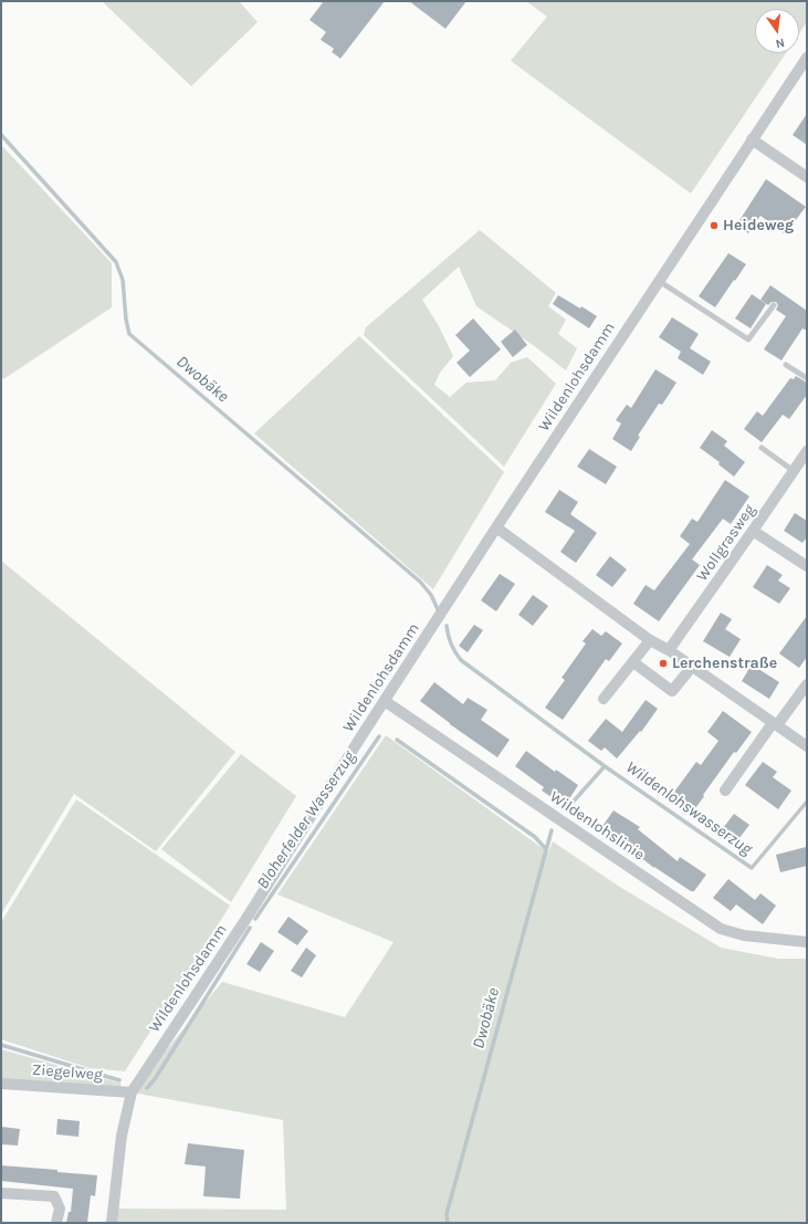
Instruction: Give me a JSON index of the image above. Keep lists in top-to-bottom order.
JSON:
{
  "streets": {
    "street": [
      "Wildenlohsdamm",
      "Wollgrasweg",
      "Wildenlohslinie",
      "Ziegelweg"
    ]
  },
  "crossings": [
    ["Wildenlohsdamm", "Wildenlohslinie"],
    ["Wildenlohsdamm", "Ziegelweg"]
  ],
  "water": ["Dwobäke", "Wildenlohswasserzug", "Bloherfelder Wasserzug"],
  "places": ["Heideweg", "Lerchenstraße"],
  "north": "bottom"
}
